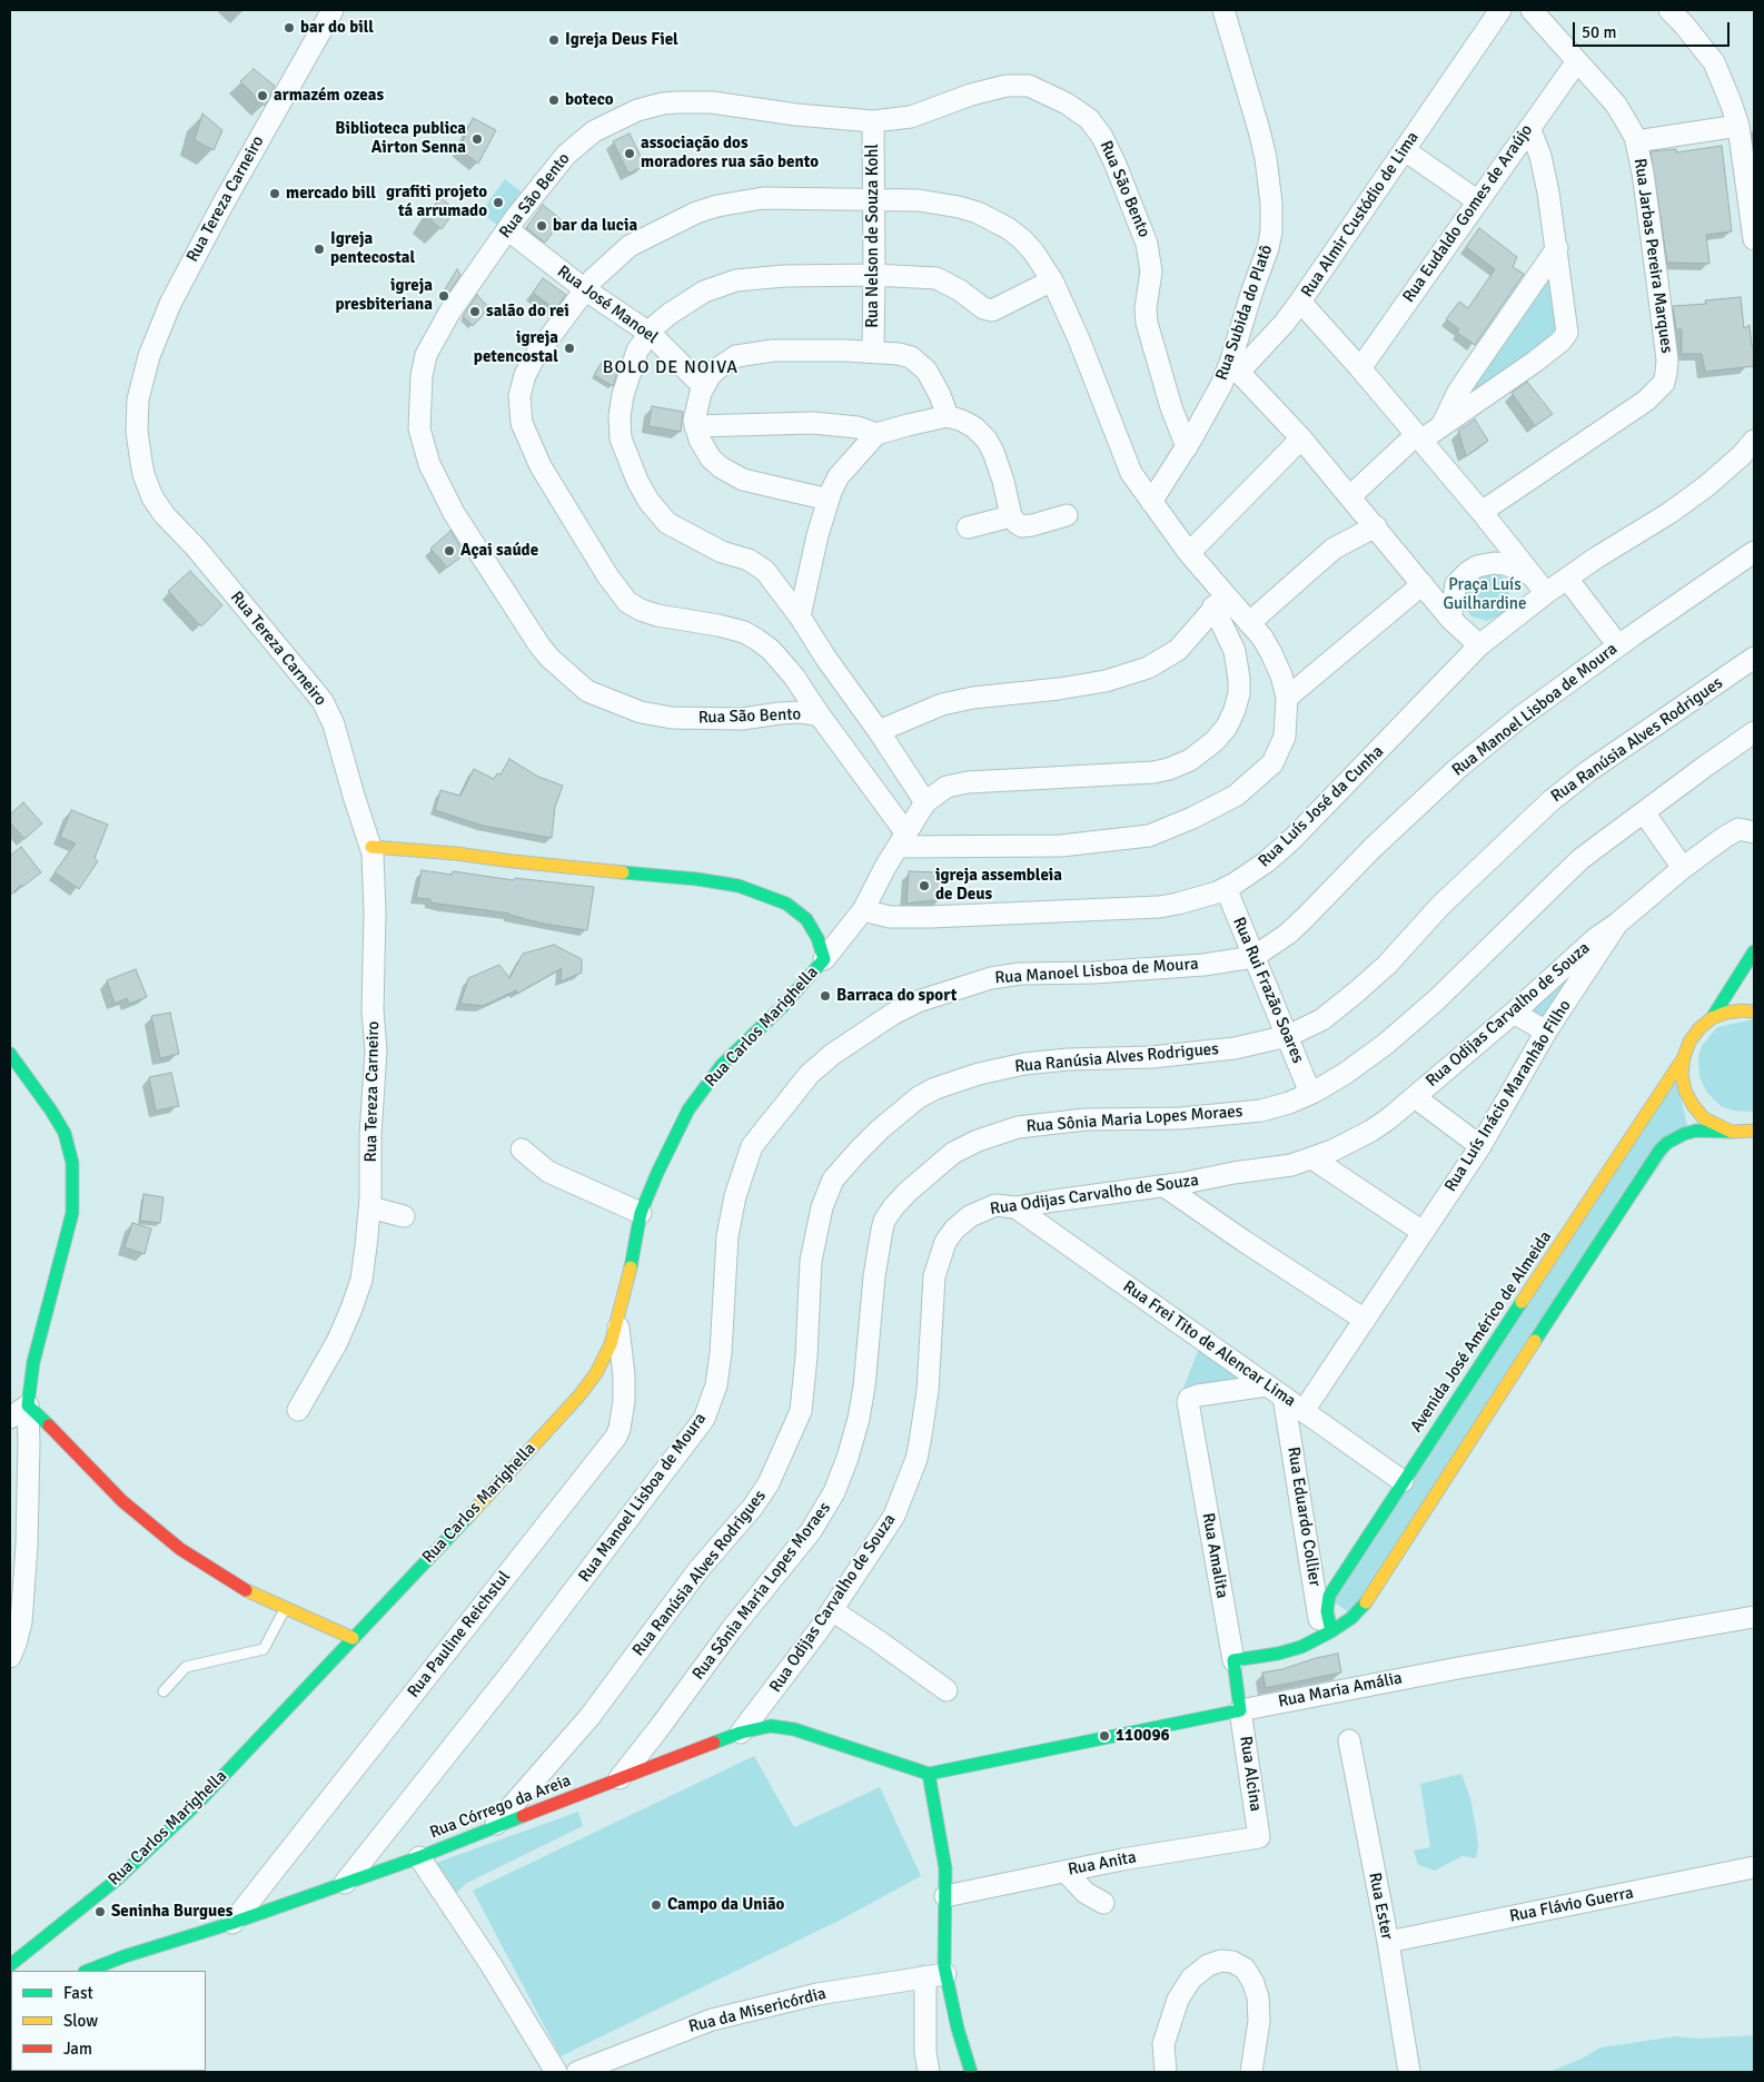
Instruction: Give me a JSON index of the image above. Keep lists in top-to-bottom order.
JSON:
{
  "streets": {
    "street": [
      "Rua São Bento",
      "Rua Tereza Carneiro",
      "Rua Eudaldo Gomes de Araújo",
      "Rua Almir Custódio de Lima",
      "Rua Nelson de Souza Kohl",
      "Rua Jarbas Pereira Marques",
      "Rua José Manoel",
      "Rua Subida do Platô",
      "Rua Manoel Lisboa de Moura",
      "Rua Ranúsia Alves Rodrigues",
      "Rua Luís José da Cunha",
      "Rua Rui Frazão Soares",
      "Rua Odijas Carvalho de Souza",
      "Rua Carlos Marighella",
      "Rua Luís Inácio Maranhão Filho",
      "Rua Sônia Maria Lopes Moraes",
      "Avenida José Américo de Almeida",
      "Rua Frei Tito de Alencar Lima",
      "Rua Eduardo Collier",
      "Rua Amalita",
      "Rua Pauline Reichstul",
      "Rua Maria Amália",
      "Rua Alcina",
      "Rua Córrego da Areia",
      "Rua Anita",
      "Rua Flávio Guerra",
      "Rua Ester",
      "Rua da Misericórdia"
    ]
  },
  "crossings": [
    ["Rua São Bento", "Rua Nelson de Souza Kohl"],
    ["Rua São Bento", "Rua José Manoel"],
    ["Rua São Bento", "Rua Subida do Platô"],
    ["Rua Tereza Carneiro", "Rua Carlos Marighella"],
    ["Rua Eudaldo Gomes de Araújo", "Rua Almir Custódio de Lima"],
    ["Rua Eudaldo Gomes de Araújo", "Rua Jarbas Pereira Marques"],
    ["Rua Almir Custódio de Lima", "Rua Jarbas Pereira Marques"],
    ["Rua Almir Custódio de Lima", "Rua Luís José da Cunha"],
    ["Rua Manoel Lisboa de Moura", "Rua Rui Frazão Soares"],
    ["Rua Manoel Lisboa de Moura", "Rua Córrego da Areia"],
    ["Rua Ranúsia Alves Rodrigues", "Rua Rui Frazão Soares"],
    ["Rua Ranúsia Alves Rodrigues", "Rua Córrego da Areia"],
    ["Rua Luís José da Cunha", "Rua Rui Frazão Soares"],
    ["Rua Luís José da Cunha", "Rua Carlos Marighella"],
    ["Rua Rui Frazão Soares", "Rua Sônia Maria Lopes Moraes"],
    ["Rua Odijas Carvalho de Souza", "Rua Luís Inácio Maranhão Filho"],
    ["Rua Odijas Carvalho de Souza", "Rua Frei Tito de Alencar Lima"],
    ["Rua Odijas Carvalho de Souza", "Rua Córrego da Areia"],
    ["Rua Carlos Marighella", "Rua Pauline Reichstul"],
    ["Rua Luís Inácio Maranhão Filho", "Rua Frei Tito de Alencar Lima"],
    ["Rua Sônia Maria Lopes Moraes", "Rua Córrego da Areia"],
    ["Avenida José Américo de Almeida", "Rua Frei Tito de Alencar Lima"],
    ["Avenida José Américo de Almeida", "Rua Eduardo Collier"],
    ["Rua Frei Tito de Alencar Lima", "Rua Eduardo Collier"],
    ["Rua Frei Tito de Alencar Lima", "Rua Amalita"],
    ["Rua Eduardo Collier", "Rua Amalita"],
    ["Rua Amalita", "Rua Maria Amália"],
    ["Rua Amalita", "Rua Alcina"],
    ["Rua Pauline Reichstul", "Rua Córrego da Areia"],
    ["Rua Maria Amália", "Rua Alcina"],
    ["Rua Maria Amália", "Rua Córrego da Areia"],
    ["Rua Alcina", "Rua Anita"],
    ["Rua Flávio Guerra", "Rua Ester"]
  ],
  "districts": ["BOLO DE NOIVA"],
  "parks": ["Praça Luís Guilhardine"],
  "places": [
    "bar do bill",
    "Igreja Deus Fiel",
    "armazém ozeas",
    "boteco",
    "Biblioteca publica Airton Senna",
    "associação dos moradores rua são bento",
    "mercado bill",
    "grafiti projeto tá arrumado",
    "bar da lucia",
    "Igreja pentecostal",
    "igreja presbiteriana",
    "salão do rei",
    "igreja petencostal",
    "Açai saúde",
    "igreja assembleia de Deus",
    "Barraca do sport",
    "110096",
    "Campo da União",
    "Seninha Burgues"
  ],
  "legend": ["Fast", "Slow", "Jam"],
  "scale_bar": "50 m"
}
